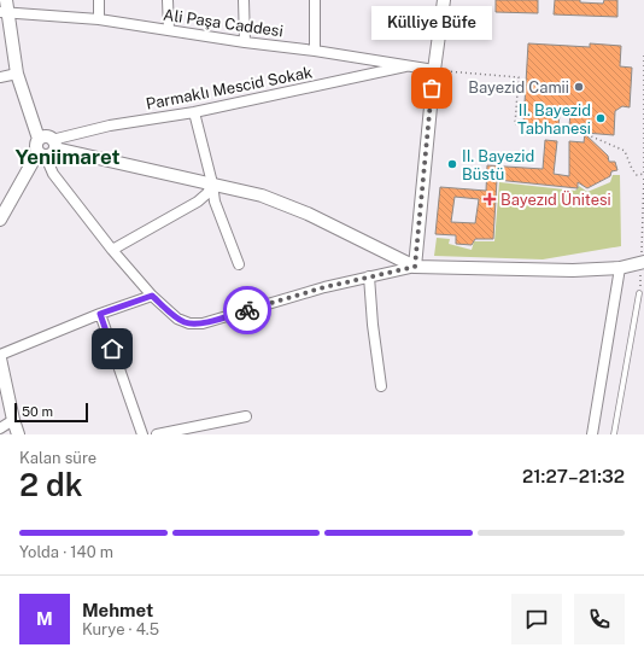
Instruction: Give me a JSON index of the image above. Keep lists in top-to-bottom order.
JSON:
{
  "streets": {
    "street": ["Ali Paşa Caddesi", "Parmaklı Mescid Sokak"]
  },
  "crossings": [
    ["Ali Paşa Caddesi", "Parmaklı Mescid Sokak"]
  ],
  "districts": ["Yeniimaret"],
  "places": {
    "other": [
      "Bayezid Camii",
      "Külliye Büfe",
      "II. Bayezid Tabhanesi",
      "II. Bayezid Büstü"
    ],
    "health": ["Bayezıd Ünitesi"]
  },
  "scale_bar": "50 m",
  "page": {
    "bubble": "Külliye Büfe",
    "scale": "50 m",
    "heading": ["2 dk", "Kalan süre", "21:27–21:32"],
    "panel": ["Mehmet", "Kurye · 4.5"],
    "bar": "Yolda · 140 m",
    "round": "M"
  }
}
